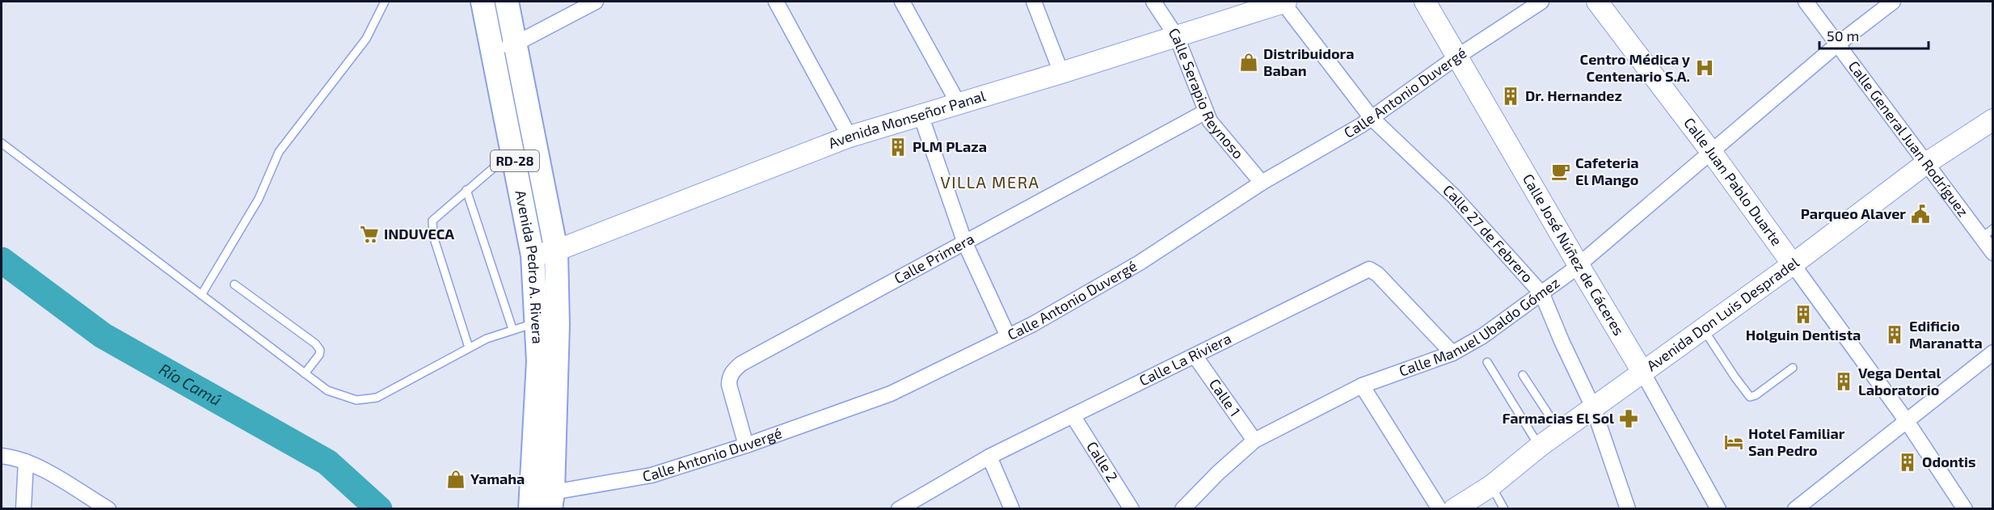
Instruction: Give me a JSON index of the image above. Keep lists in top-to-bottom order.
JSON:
{
  "streets": {
    "main road": [
      "Avenida Monseñor Panal",
      "RD-28",
      "Calle Juan Pablo Duarte",
      "Calle José Núñez de Cáceres",
      "Avenida Pedro A. Rivera",
      "Avenida Don Luis Despradel"
    ],
    "street": [
      "Calle Serapio Reynoso",
      "Calle Antonio Duvergé",
      "Calle General Juan Rodríguez",
      "Calle 27 de Febrero",
      "Calle Primera",
      "Calle Manuel Ubaldo Gómez",
      "Calle La Riviera",
      "Calle 1",
      "Calle 2"
    ]
  },
  "crossings": [
    ["Calle Serapio Reynoso", "Calle Antonio Duvergé"],
    ["Calle Serapio Reynoso", "Avenida Monseñor Panal"],
    ["Calle Serapio Reynoso", "Calle Primera"],
    ["Calle Antonio Duvergé", "Calle 27 de Febrero"],
    ["Calle Antonio Duvergé", "Calle José Núñez de Cáceres"],
    ["Calle Antonio Duvergé", "Calle Primera"],
    ["Calle Antonio Duvergé", "Avenida Pedro A. Rivera"],
    ["Avenida Monseñor Panal", "Calle 27 de Febrero"],
    ["Avenida Monseñor Panal", "Avenida Pedro A. Rivera"],
    ["Calle General Juan Rodríguez", "Avenida Don Luis Despradel"],
    ["Calle General Juan Rodríguez", "Calle Manuel Ubaldo Gómez"],
    ["Calle Juan Pablo Duarte", "Avenida Don Luis Despradel"],
    ["Calle Juan Pablo Duarte", "Calle Manuel Ubaldo Gómez"],
    ["Calle 27 de Febrero", "Avenida Don Luis Despradel"],
    ["Calle 27 de Febrero", "Calle Manuel Ubaldo Gómez"],
    ["Calle José Núñez de Cáceres", "Avenida Don Luis Despradel"],
    ["Calle José Núñez de Cáceres", "Calle Manuel Ubaldo Gómez"],
    ["Calle Manuel Ubaldo Gómez", "Calle La Riviera"],
    ["Calle Manuel Ubaldo Gómez", "Calle 1"],
    ["Calle La Riviera", "Calle 1"],
    ["Calle La Riviera", "Calle 2"]
  ],
  "districts": ["VILLA MERA"],
  "water": ["Río Camú"],
  "places": {
    "shop": ["Distribuidora Baban", "Yamaha"],
    "hospital": ["Centro Médica y Centenario S.A."],
    "building": [
      "Dr. Hernandez",
      "PLM PLaza",
      "Holguin Dentista",
      "Edificio Maranatta",
      "Vega Dental Laboratorio",
      "Odontis"
    ],
    "cafe": ["Cafeteria El Mango"],
    "public building": ["Parqueo Alaver"],
    "supermarket": ["INDUVECA"],
    "pharmacy": ["Farmacias El Sol"],
    "hotel": ["Hotel Familiar San Pedro"]
  },
  "scale_bar": "50 m"
}
